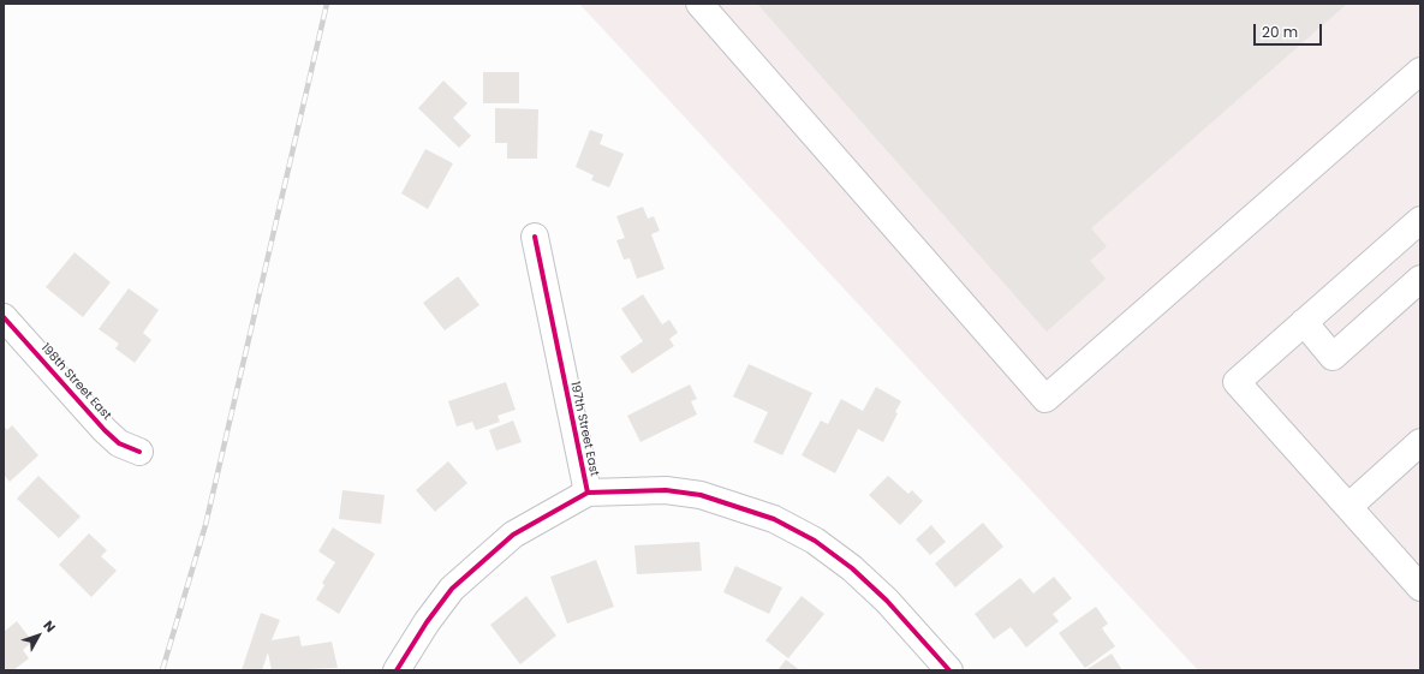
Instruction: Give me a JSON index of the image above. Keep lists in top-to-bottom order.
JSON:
{
  "streets": {
    "street": ["198th Street East", "197th Street East"]
  },
  "scale_bar": "20 m",
  "north": "top right"
}
